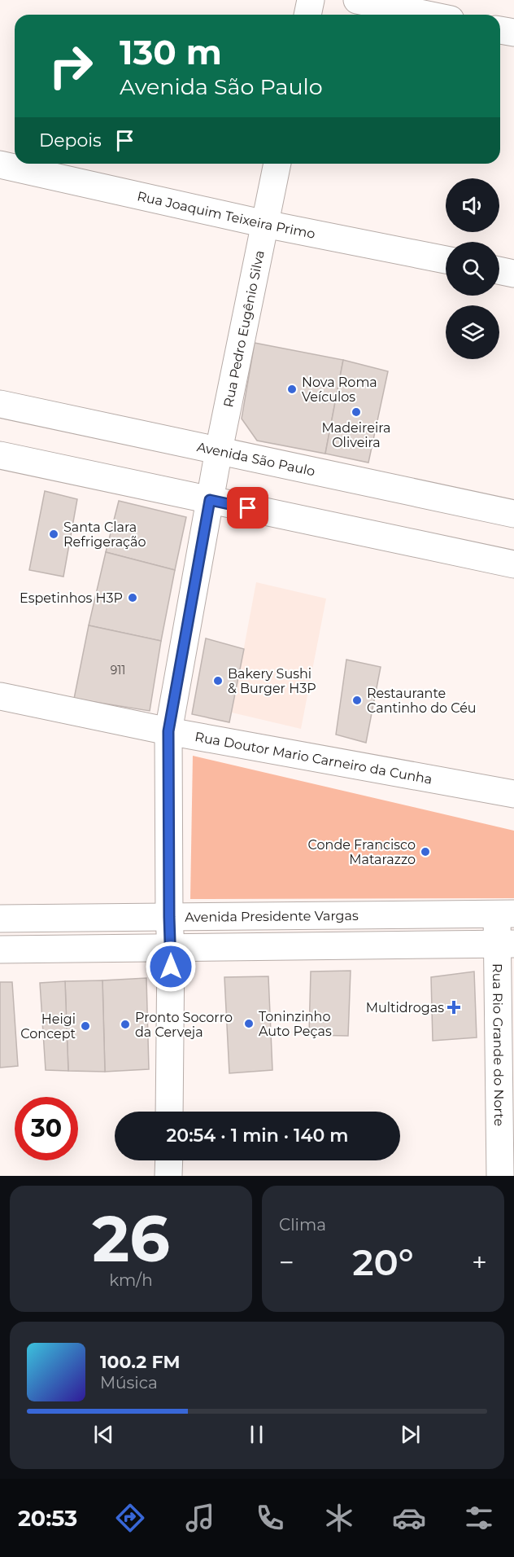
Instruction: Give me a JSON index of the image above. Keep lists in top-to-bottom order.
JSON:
{
  "streets": {
    "street": [
      "Rua Joaquim Teixeira Primo",
      "Rua Pedro Eugênio Silva",
      "Avenida São Paulo",
      "Rua Doutor Mario Carneiro da Cunha",
      "Avenida Presidente Vargas",
      "Rua Rio Grande do Norte"
    ]
  },
  "crossings": [
    ["Rua Joaquim Teixeira Primo", "Rua Pedro Eugênio Silva"],
    ["Rua Pedro Eugênio Silva", "Avenida São Paulo"],
    ["Rua Pedro Eugênio Silva", "Rua Doutor Mario Carneiro da Cunha"],
    ["Rua Pedro Eugênio Silva", "Avenida Presidente Vargas"],
    ["Avenida Presidente Vargas", "Rua Rio Grande do Norte"]
  ],
  "places": {
    "other": [
      "Nova Roma Veículos",
      "Madeireira Oliveira",
      "Santa Clara Refrigeração",
      "Espetinhos H3P",
      "Bakery Sushi & Burger H3P",
      "Restaurante Cantinho do Céu",
      "Conde Francisco Matarazzo",
      "Toninzinho Auto Peças",
      "Pronto Socorro da Cerveja",
      "Heigi Concept"
    ],
    "health": ["Multidrogas"]
  },
  "house_numbers": ["911"],
  "page": {
    "turn": ["130 m", "Avenida São Paulo"],
    "then": "Depois",
    "limit": "30",
    "trip": "20:54 · 1 min · 140 m",
    "tile": [
      ["26", "km/h"],
      "Clima"
    ],
    "heat": ["−", "20°", "+"],
    "song": ["100.2 FM", "Música"],
    "tabs": "20:53"
  }
}
